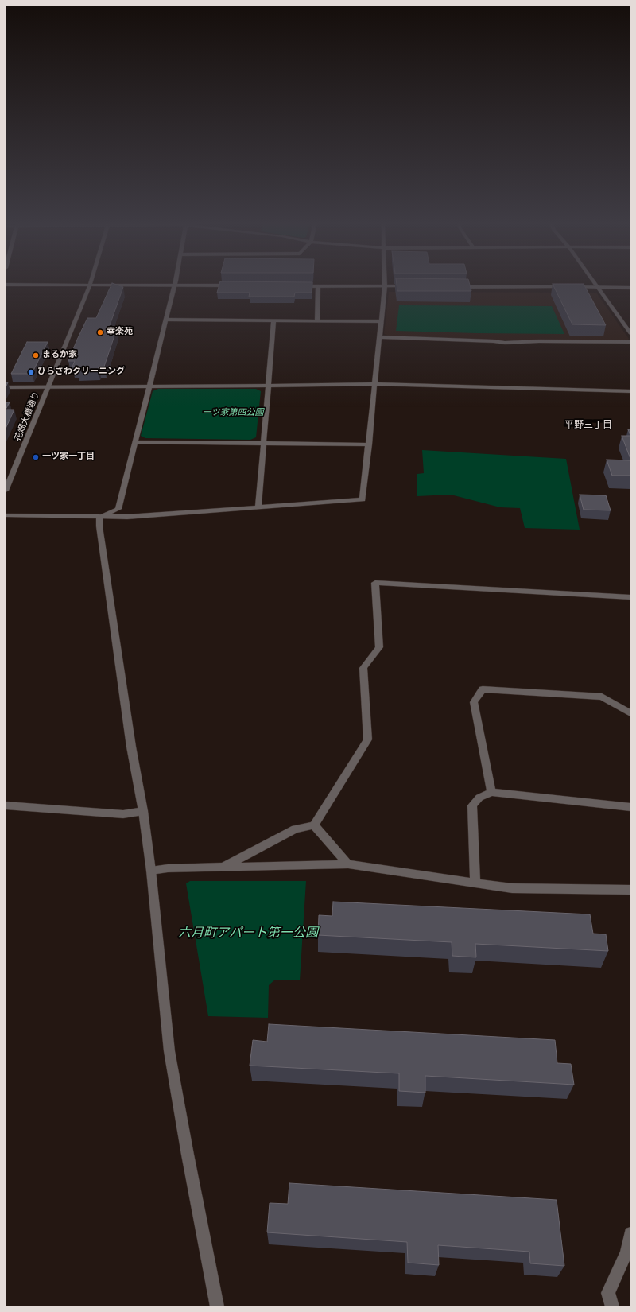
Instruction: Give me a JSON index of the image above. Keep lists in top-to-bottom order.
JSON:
{
  "streets": {
    "street": ["花畑大橋通り"]
  },
  "districts": ["平野三丁目"],
  "parks": ["一ツ家第四公園", "六月町アパート第一公園"],
  "places": [
    "幸楽苑",
    "まるか家",
    "ひらさわクリーニング",
    "一ツ家一丁目"
  ]
}
